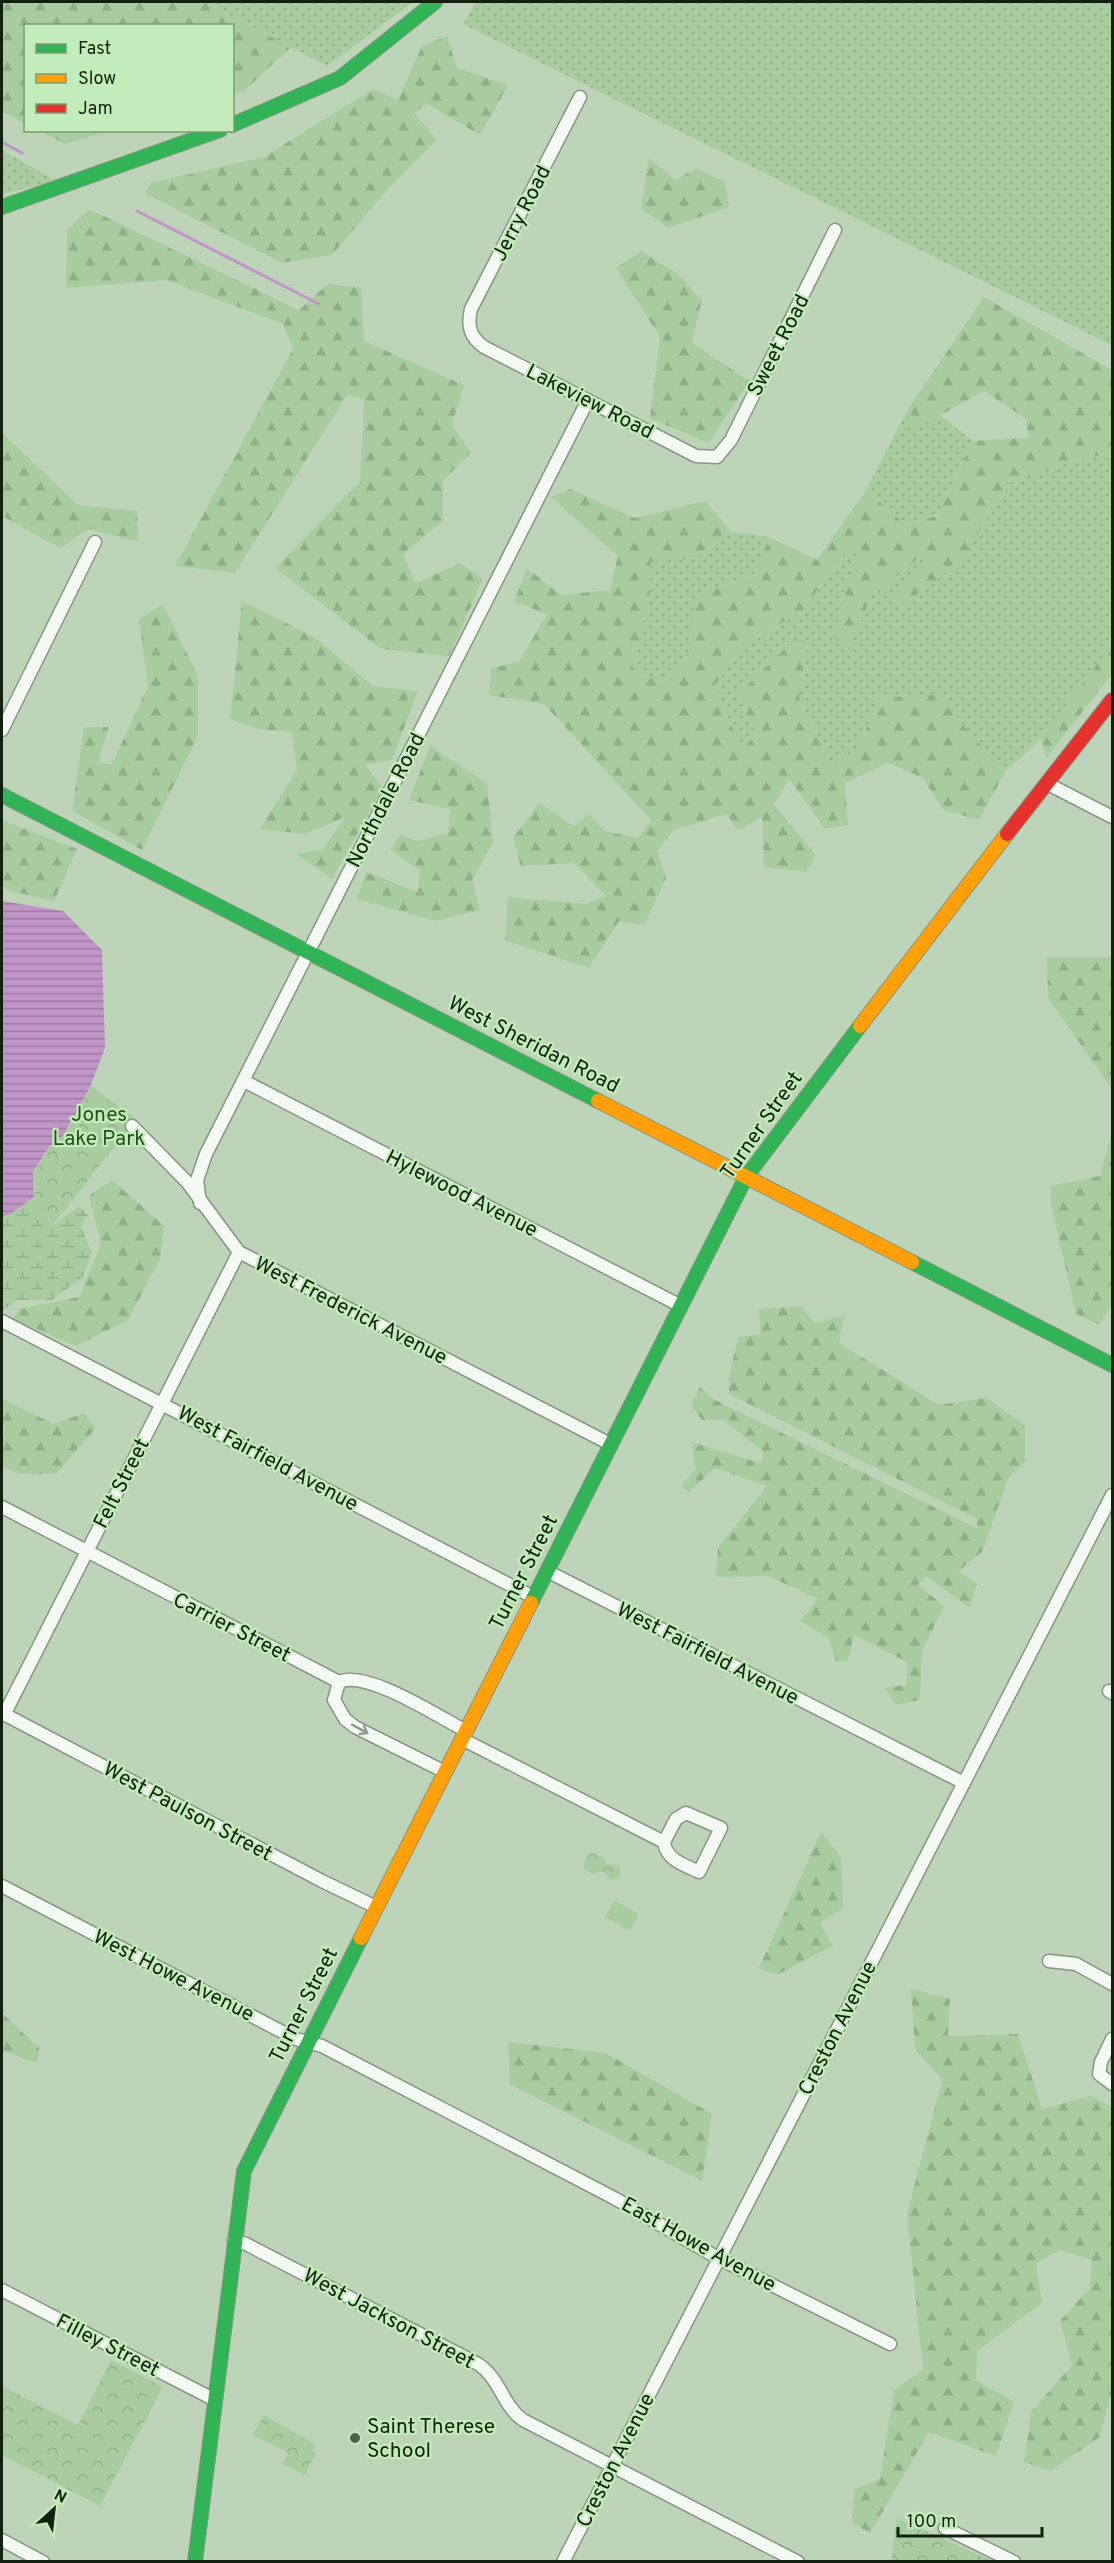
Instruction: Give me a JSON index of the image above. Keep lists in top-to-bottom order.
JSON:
{
  "streets": {
    "street": [
      "Jerry Road",
      "Sweet Road",
      "Lakeview Road",
      "Northdale Road",
      "West Sheridan Road",
      "Turner Street",
      "Hylewood Avenue",
      "West Frederick Avenue",
      "West Fairfield Avenue",
      "Felt Street",
      "Carrier Street",
      "West Paulson Street",
      "West Howe Avenue",
      "Creston Avenue",
      "East Howe Avenue",
      "West Jackson Street",
      "Filley Street"
    ]
  },
  "crossings": [
    ["Jerry Road", "Lakeview Road"],
    ["Sweet Road", "Lakeview Road"],
    ["Lakeview Road", "Northdale Road"],
    ["Northdale Road", "West Sheridan Road"],
    ["Northdale Road", "Hylewood Avenue"],
    ["Northdale Road", "West Frederick Avenue"],
    ["West Sheridan Road", "Turner Street"],
    ["Turner Street", "Hylewood Avenue"],
    ["Turner Street", "West Frederick Avenue"],
    ["Turner Street", "West Fairfield Avenue"],
    ["Turner Street", "Carrier Street"],
    ["Turner Street", "West Paulson Street"],
    ["Turner Street", "West Howe Avenue"],
    ["Turner Street", "West Jackson Street"],
    ["Turner Street", "Filley Street"],
    ["West Frederick Avenue", "Felt Street"],
    ["West Fairfield Avenue", "Felt Street"],
    ["West Fairfield Avenue", "Creston Avenue"],
    ["Felt Street", "Carrier Street"],
    ["Felt Street", "West Paulson Street"],
    ["West Howe Avenue", "East Howe Avenue"],
    ["Creston Avenue", "East Howe Avenue"],
    ["Creston Avenue", "West Jackson Street"]
  ],
  "parks": ["Jones Lake Park"],
  "places": ["Saint Therese School"],
  "legend": ["Fast", "Slow", "Jam"],
  "scale_bar": "100 m",
  "north": "top right"
}
